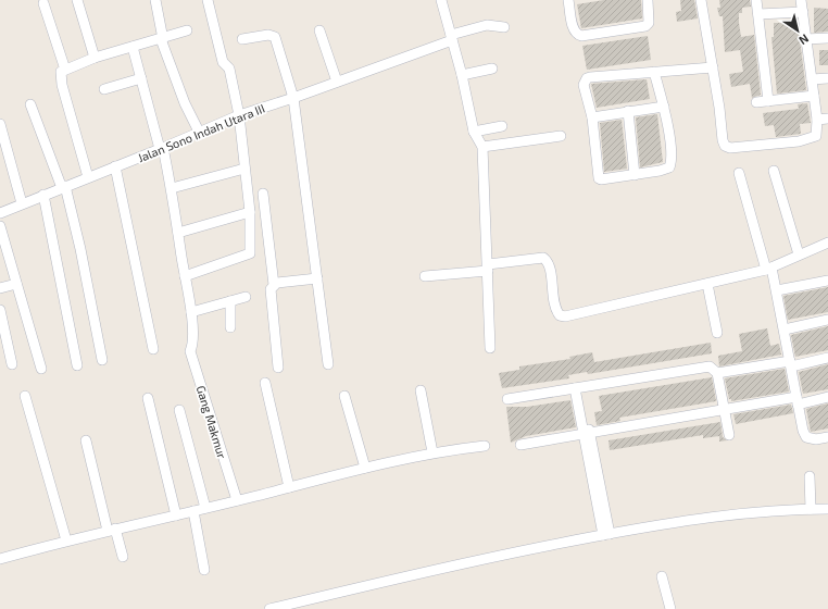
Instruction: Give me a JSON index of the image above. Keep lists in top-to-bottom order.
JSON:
{
  "streets": {
    "street": ["Jalan Sono Indah Utara III", "Gang Makmur"]
  },
  "crossings": [
    ["Jalan Sono Indah Utara III", "Gang Makmur"]
  ],
  "north": "bottom right"
}
